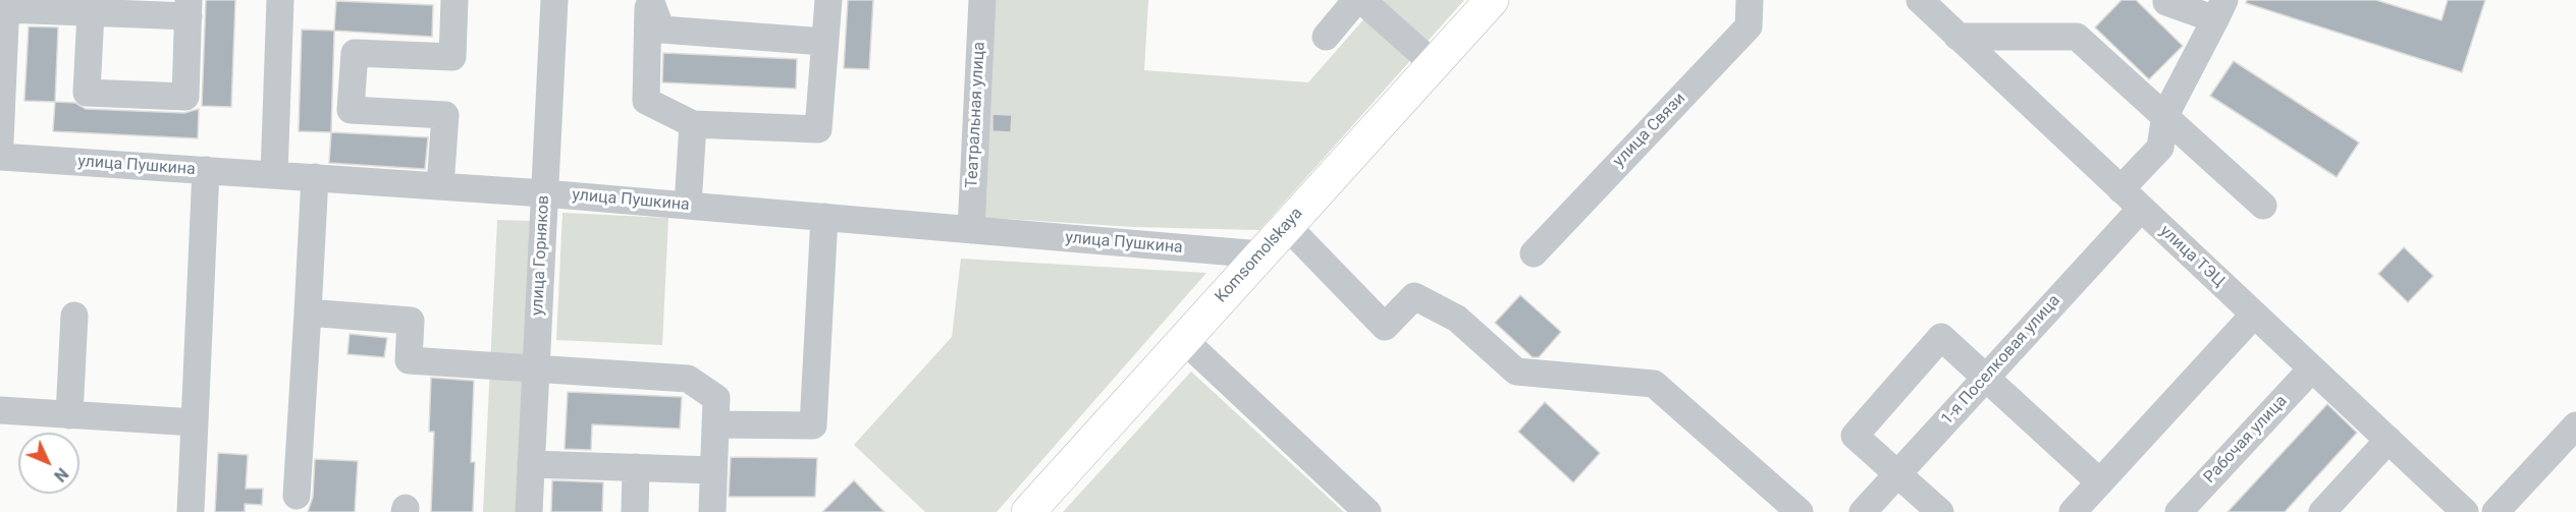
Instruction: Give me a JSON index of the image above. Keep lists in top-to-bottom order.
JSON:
{
  "streets": {
    "main road": ["Komsomolskaya"],
    "street": [
      "Театральная улица",
      "улица Связи",
      "улица Пушкина",
      "улица Горняков",
      "улица ТЭЦ",
      "1-я Поселковая улица",
      "Рабочая улица"
    ]
  },
  "crossings": [
    ["Театральная улица", "улица Пушкина"],
    ["улица Пушкина", "улица Горняков"],
    ["улица Пушкина", "Komsomolskaya"],
    ["улица ТЭЦ", "1-я Поселковая улица"],
    ["улица ТЭЦ", "Рабочая улица"]
  ],
  "north": "bottom right"
}
